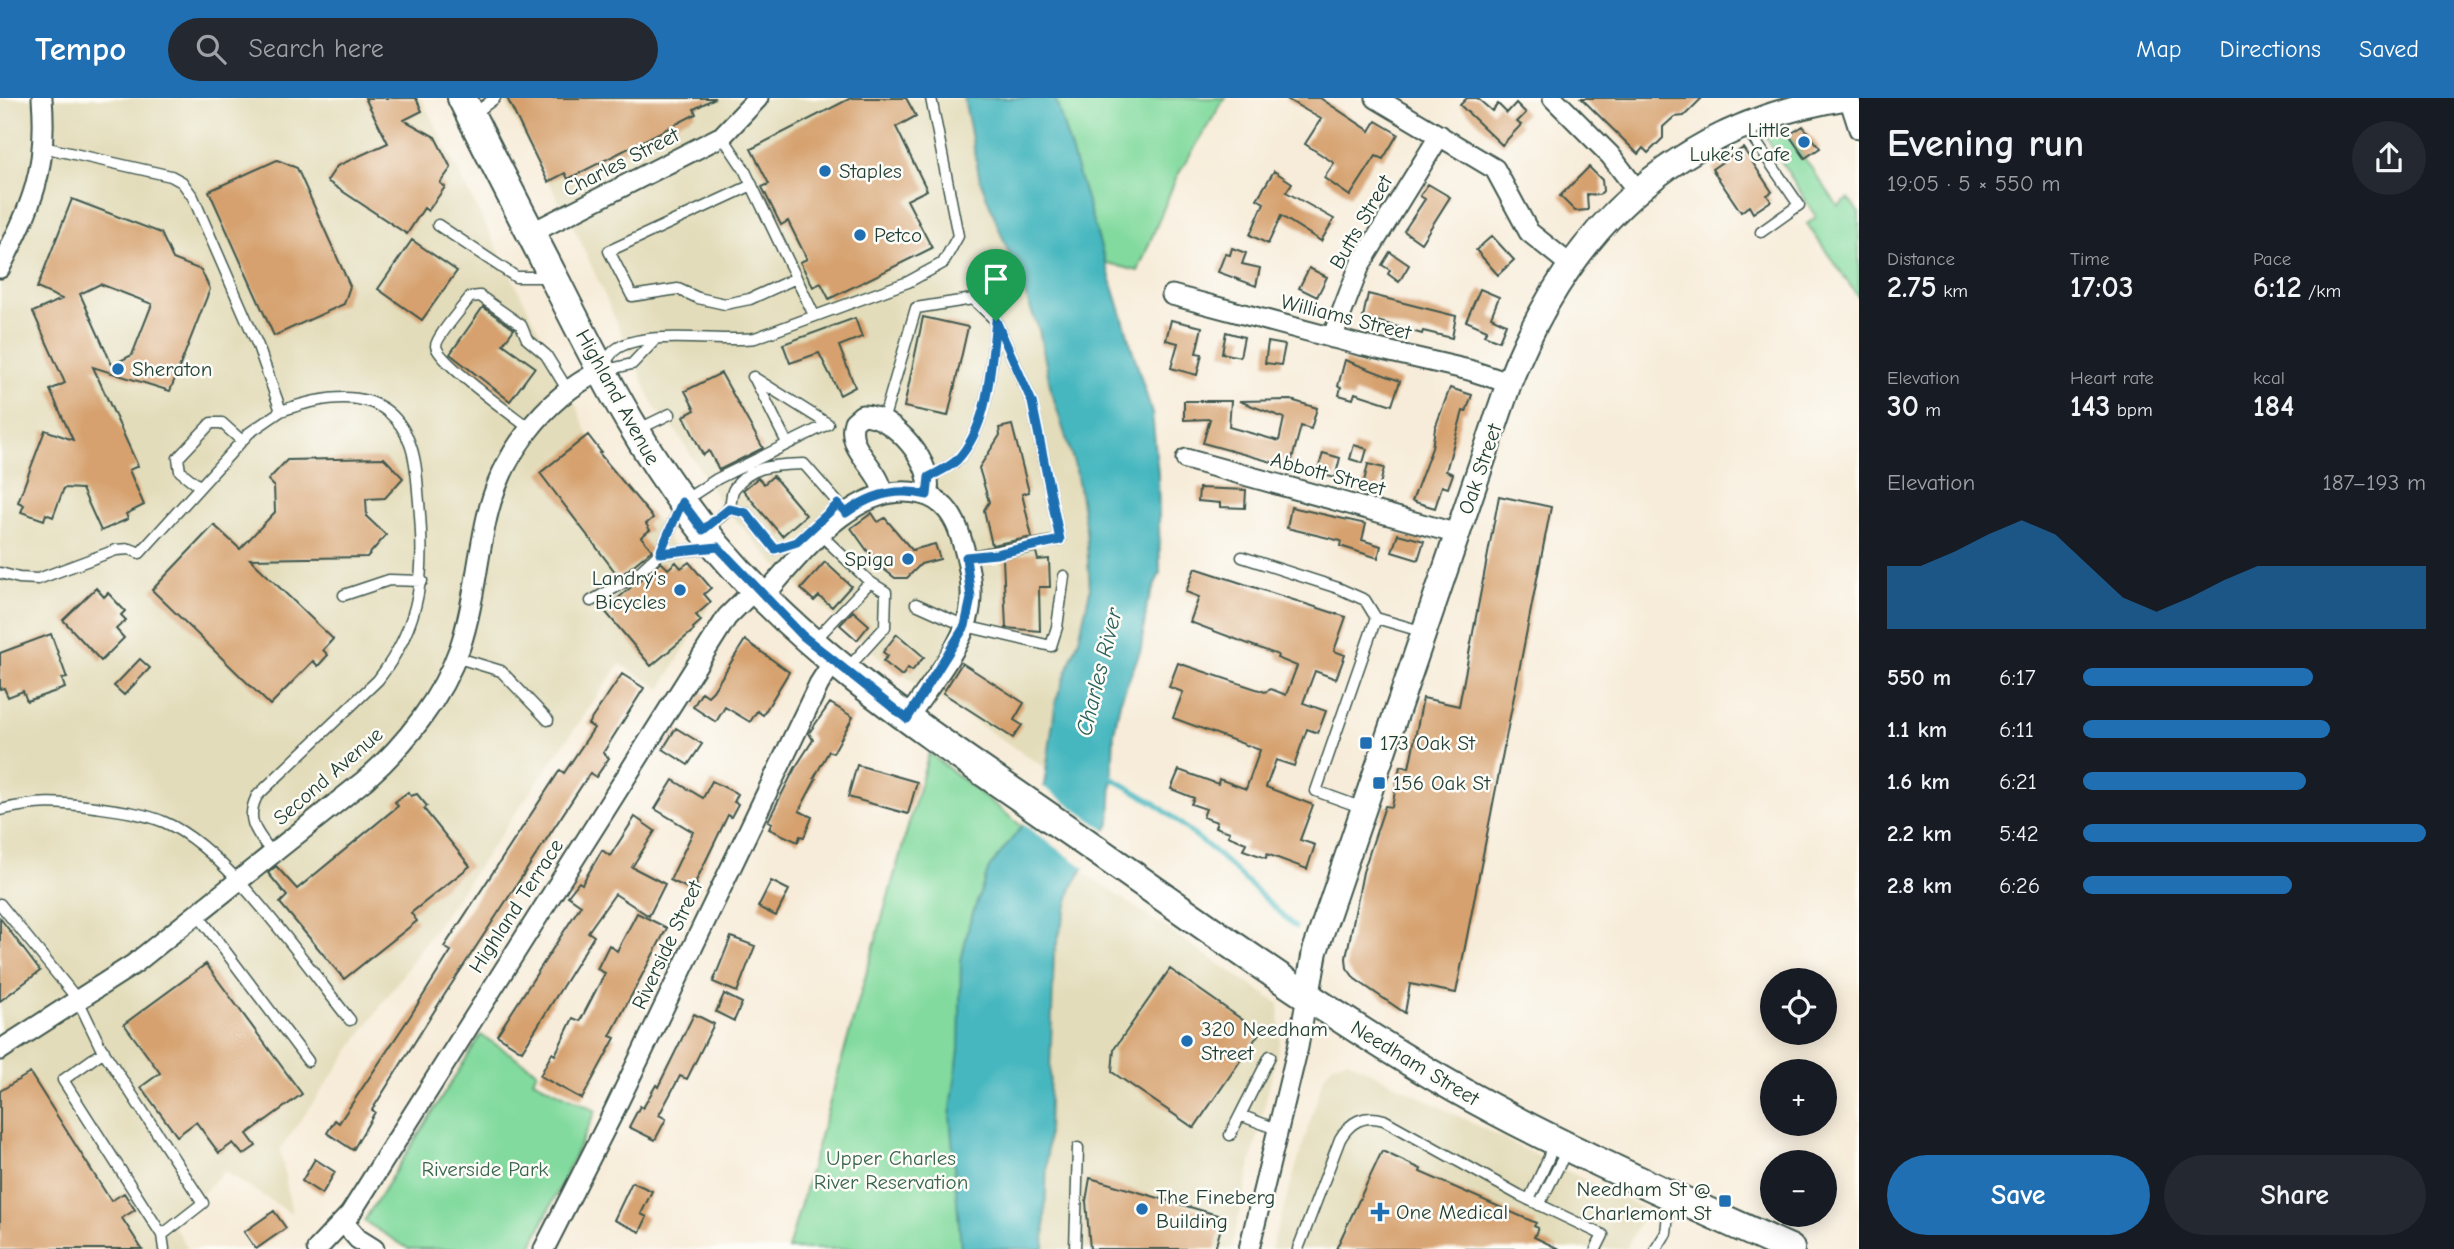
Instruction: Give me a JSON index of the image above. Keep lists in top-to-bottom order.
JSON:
{
  "streets": {
    "main road": ["Highland Avenue", "Needham Street"],
    "street": [
      "Charles Street",
      "Butts Street",
      "Williams Street",
      "Oak Street",
      "Abbott Street",
      "Second Avenue",
      "Highland Terrace",
      "Riverside Street"
    ]
  },
  "crossings": [
    ["Charles Street", "Highland Avenue"],
    ["Butts Street", "Williams Street"],
    ["Williams Street", "Oak Street"],
    ["Highland Avenue", "Second Avenue"],
    ["Highland Avenue", "Highland Terrace"],
    ["Highland Avenue", "Riverside Street"],
    ["Highland Avenue", "Needham Street"],
    ["Oak Street", "Abbott Street"],
    ["Oak Street", "Needham Street"]
  ],
  "water": ["Charles River"],
  "parks": ["Upper Charles River Reservation", "Riverside Park"],
  "places": {
    "other": [
      "Little Luke’s Cafe",
      "Staples",
      "Petco",
      "Sheraton",
      "Spiga",
      "Landry's Bicycles",
      "320 Needham Street",
      "The Fineberg Building"
    ],
    "transit": ["173 Oak St", "156 Oak St", "Needham St @ Charlemont St"],
    "health": ["One Medical"]
  },
  "page": {
    "header": "Tempo",
    "search": "Search here",
    "nav": ["Map", "Directions", "Saved"],
    "heading": ["Evening run", "19:05 · 5 × 550 m"],
    "stats": [
      ["Distance", "2.75 km"],
      ["Time", "17:03"],
      ["Pace", "6:12 /km"],
      ["Elevation", "30 m"],
      ["Heart rate", "143 bpm"],
      ["kcal", "184"]
    ],
    "chart": ["Elevation", "187–193 m"],
    "list": [
      {
        "name": "550 m",
        "note": "6:17"
      },
      {
        "name": "1.1 km",
        "note": "6:11"
      },
      {
        "name": "1.6 km",
        "note": "6:21"
      },
      {
        "name": "2.2 km",
        "note": "5:42"
      },
      {
        "name": "2.8 km",
        "note": "6:26"
      }
    ],
    "map_buttons": ["+", "−"],
    "buttons": ["Save", "Share"]
  }
}
